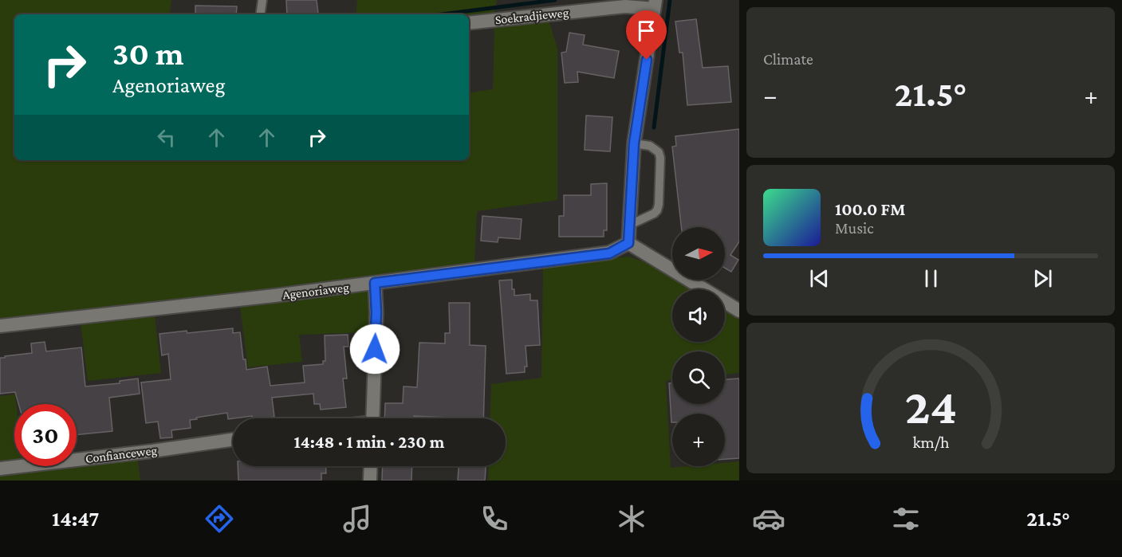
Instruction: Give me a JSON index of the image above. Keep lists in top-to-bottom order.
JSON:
{
  "streets": {
    "street": ["Soekradjieweg", "Agenoriaweg", "Confianceweg"]
  },
  "north": "right",
  "page": {
    "tile": "Climate",
    "turn": ["30 m", "Agenoriaweg"],
    "heat": ["−", "21.5°", "+"],
    "song": ["100.0 FM", "Music"],
    "map_buttons": "+",
    "limit": "30",
    "trip": "14:48 · 1 min · 230 m",
    "tabs": ["14:47", "21.5°"],
    "gauge": ["24", "km/h"]
  }
}
